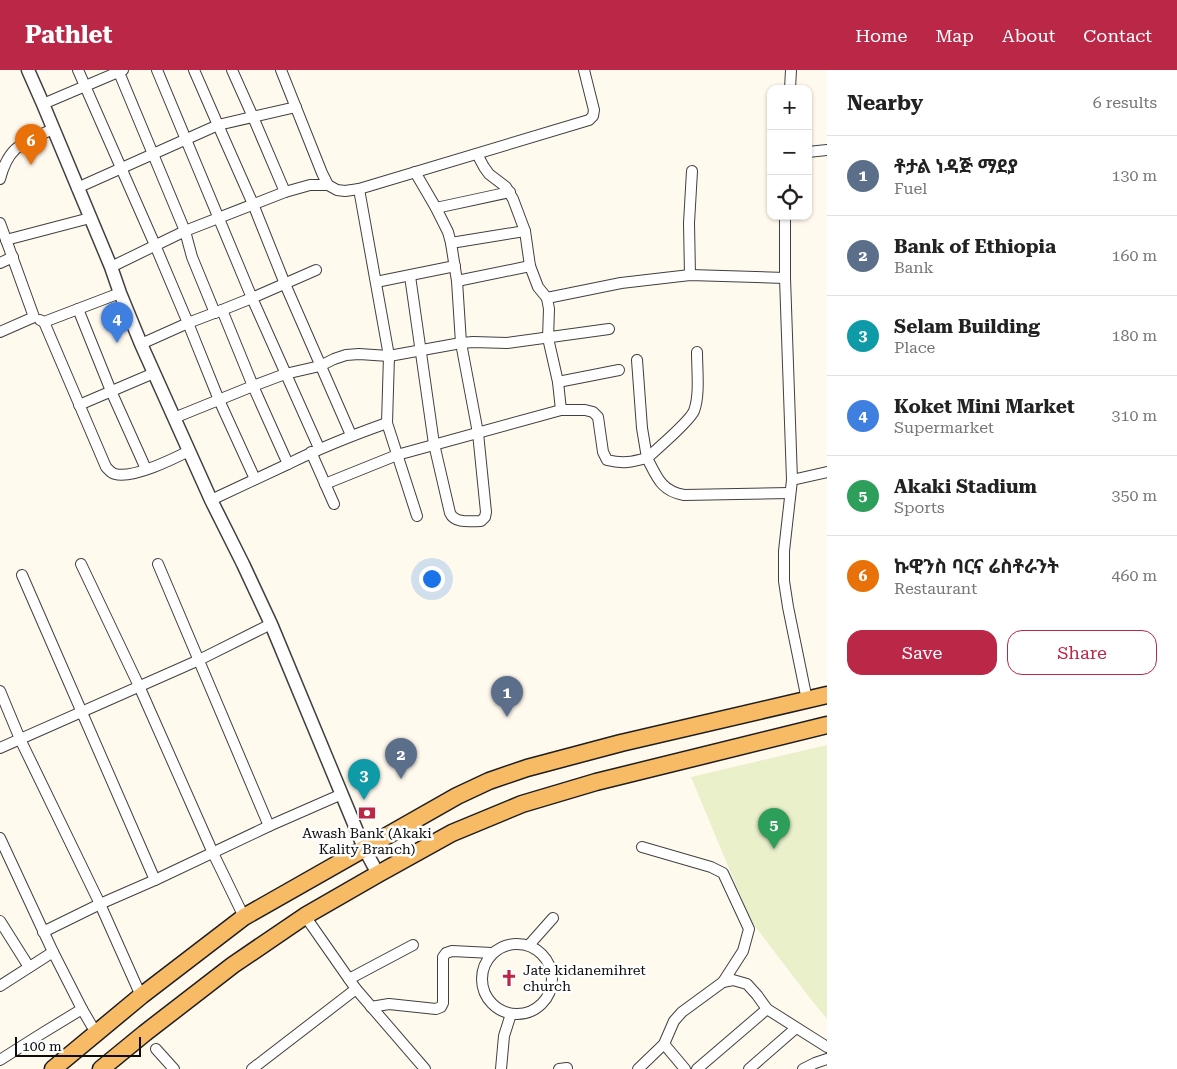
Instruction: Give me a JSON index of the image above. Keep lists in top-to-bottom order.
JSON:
{
  "places": {
    "bank": ["Awash Bank (Akaki Kality Branch)"],
    "church": ["Jate kidanemihret church"]
  },
  "scale_bar": "100 m",
  "page": {
    "header": "Pathlet",
    "nav": [
      "Home",
      "Map",
      "About",
      "Contact"
    ],
    "heading": ["Nearby", "6 results"],
    "map_buttons": ["+", "−"],
    "pins": [
      "6",
      "4",
      "1",
      "2",
      "3",
      "5"
    ],
    "list": [
      {
        "mark": "1",
        "name": "ቶታል ነዳጅ ማደያ",
        "note": "Fuel",
        "value": "130 m"
      },
      {
        "mark": "2",
        "name": "Bank of Ethiopia",
        "note": "Bank",
        "value": "160 m"
      },
      {
        "mark": "3",
        "name": "Selam Building",
        "note": "Place",
        "value": "180 m"
      },
      {
        "mark": "4",
        "name": "Koket Mini Market",
        "note": "Supermarket",
        "value": "310 m"
      },
      {
        "mark": "5",
        "name": "Akaki Stadium",
        "note": "Sports",
        "value": "350 m"
      },
      {
        "mark": "6",
        "name": "ኩዊንስ ባርና ሬስቶራንት",
        "note": "Restaurant",
        "value": "460 m"
      }
    ],
    "buttons": ["Save", "Share"],
    "scale": "100 m"
  }
}
